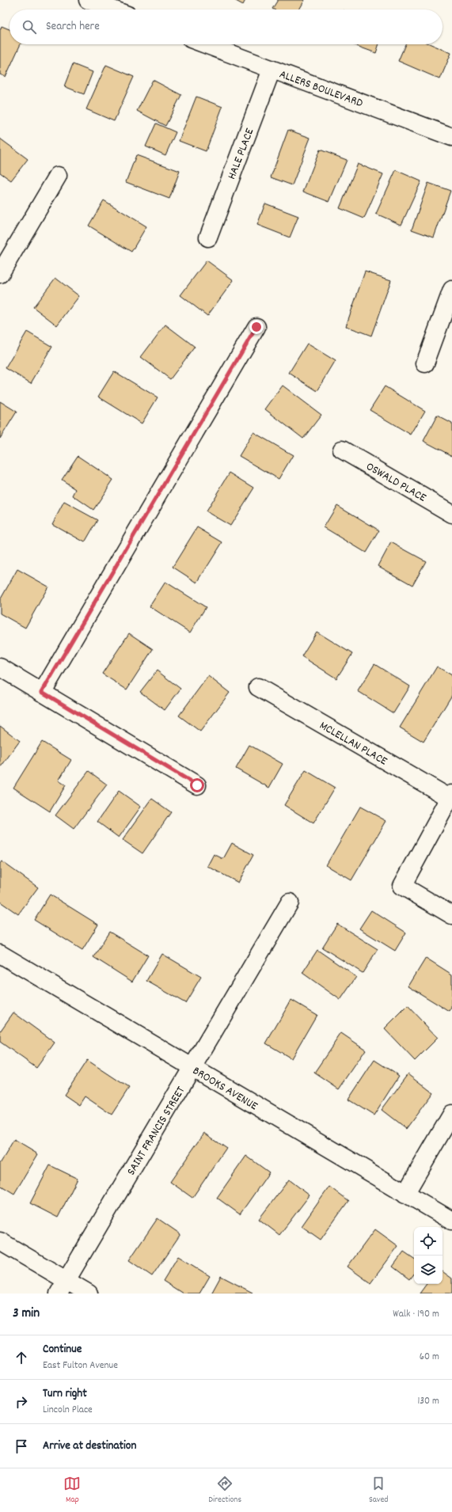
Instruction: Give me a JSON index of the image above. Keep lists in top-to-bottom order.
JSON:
{
  "streets": {
    "street": [
      "ALLERS BOULEVARD",
      "HALE PLACE",
      "OSWALD PLACE",
      "MCLELLAN PLACE",
      "BROOKS AVENUE",
      "SAINT FRANCIS STREET"
    ]
  },
  "crossings": [
    ["ALLERS BOULEVARD", "HALE PLACE"],
    ["BROOKS AVENUE", "SAINT FRANCIS STREET"]
  ],
  "page": {
    "search": "Search here",
    "heading": ["3 min", "Walk · 190 m"],
    "list": [
      ["Continue", "East Fulton Avenue", "60 m"],
      ["Turn right", "Lincoln Place", "130 m"],
      "Arrive at destination"
    ],
    "nav": ["Map", "Directions", "Saved"]
  }
}
